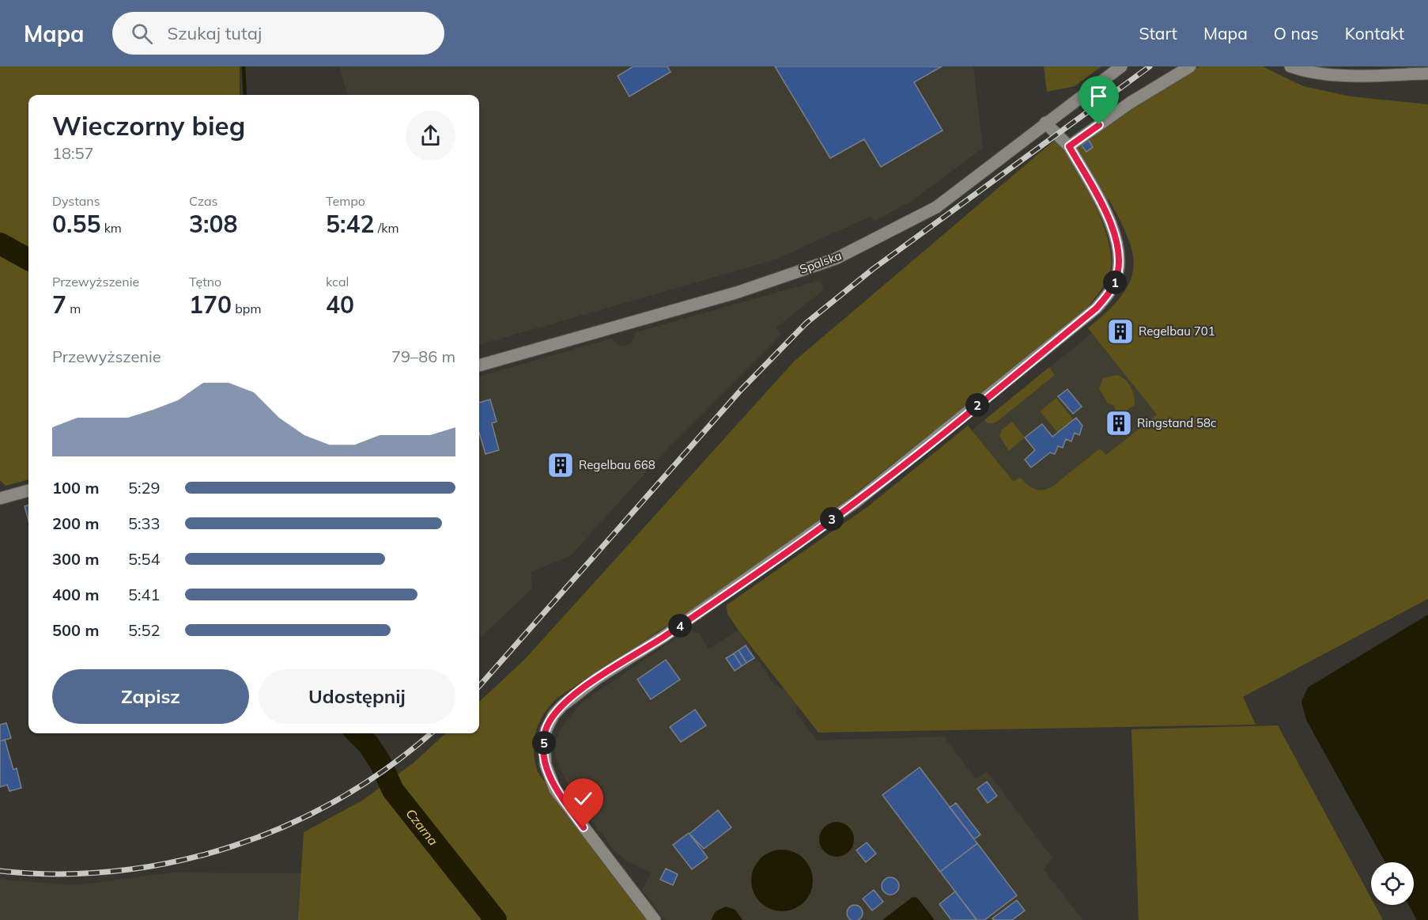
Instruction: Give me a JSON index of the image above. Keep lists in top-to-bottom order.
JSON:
{
  "streets": {
    "street": ["Spalska"]
  },
  "water": ["Czarna"],
  "places": {
    "building": ["Regelbau 701", "Ringstand 58c", "Regelbau 668"]
  },
  "page": {
    "header": "Mapa",
    "search": "Szukaj tutaj",
    "nav": [
      "Start",
      "Mapa",
      "O nas",
      "Kontakt"
    ],
    "heading": ["Wieczorny bieg", "18:57"],
    "stats": [
      ["Dystans", "0.55 km"],
      ["Czas", "3:08"],
      ["Tempo", "5:42 /km"],
      ["Przewyższenie", "7 m"],
      ["Tętno", "170 bpm"],
      ["kcal", "40"]
    ],
    "pins": [
      "1",
      "2",
      "3",
      "4",
      "5"
    ],
    "chart": ["Przewyższenie", "79–86 m"],
    "list": [
      {
        "name": "100 m",
        "note": "5:29"
      },
      {
        "name": "200 m",
        "note": "5:33"
      },
      {
        "name": "300 m",
        "note": "5:54"
      },
      {
        "name": "400 m",
        "note": "5:41"
      },
      {
        "name": "500 m",
        "note": "5:52"
      }
    ],
    "buttons": ["Zapisz", "Udostępnij"]
  }
}
